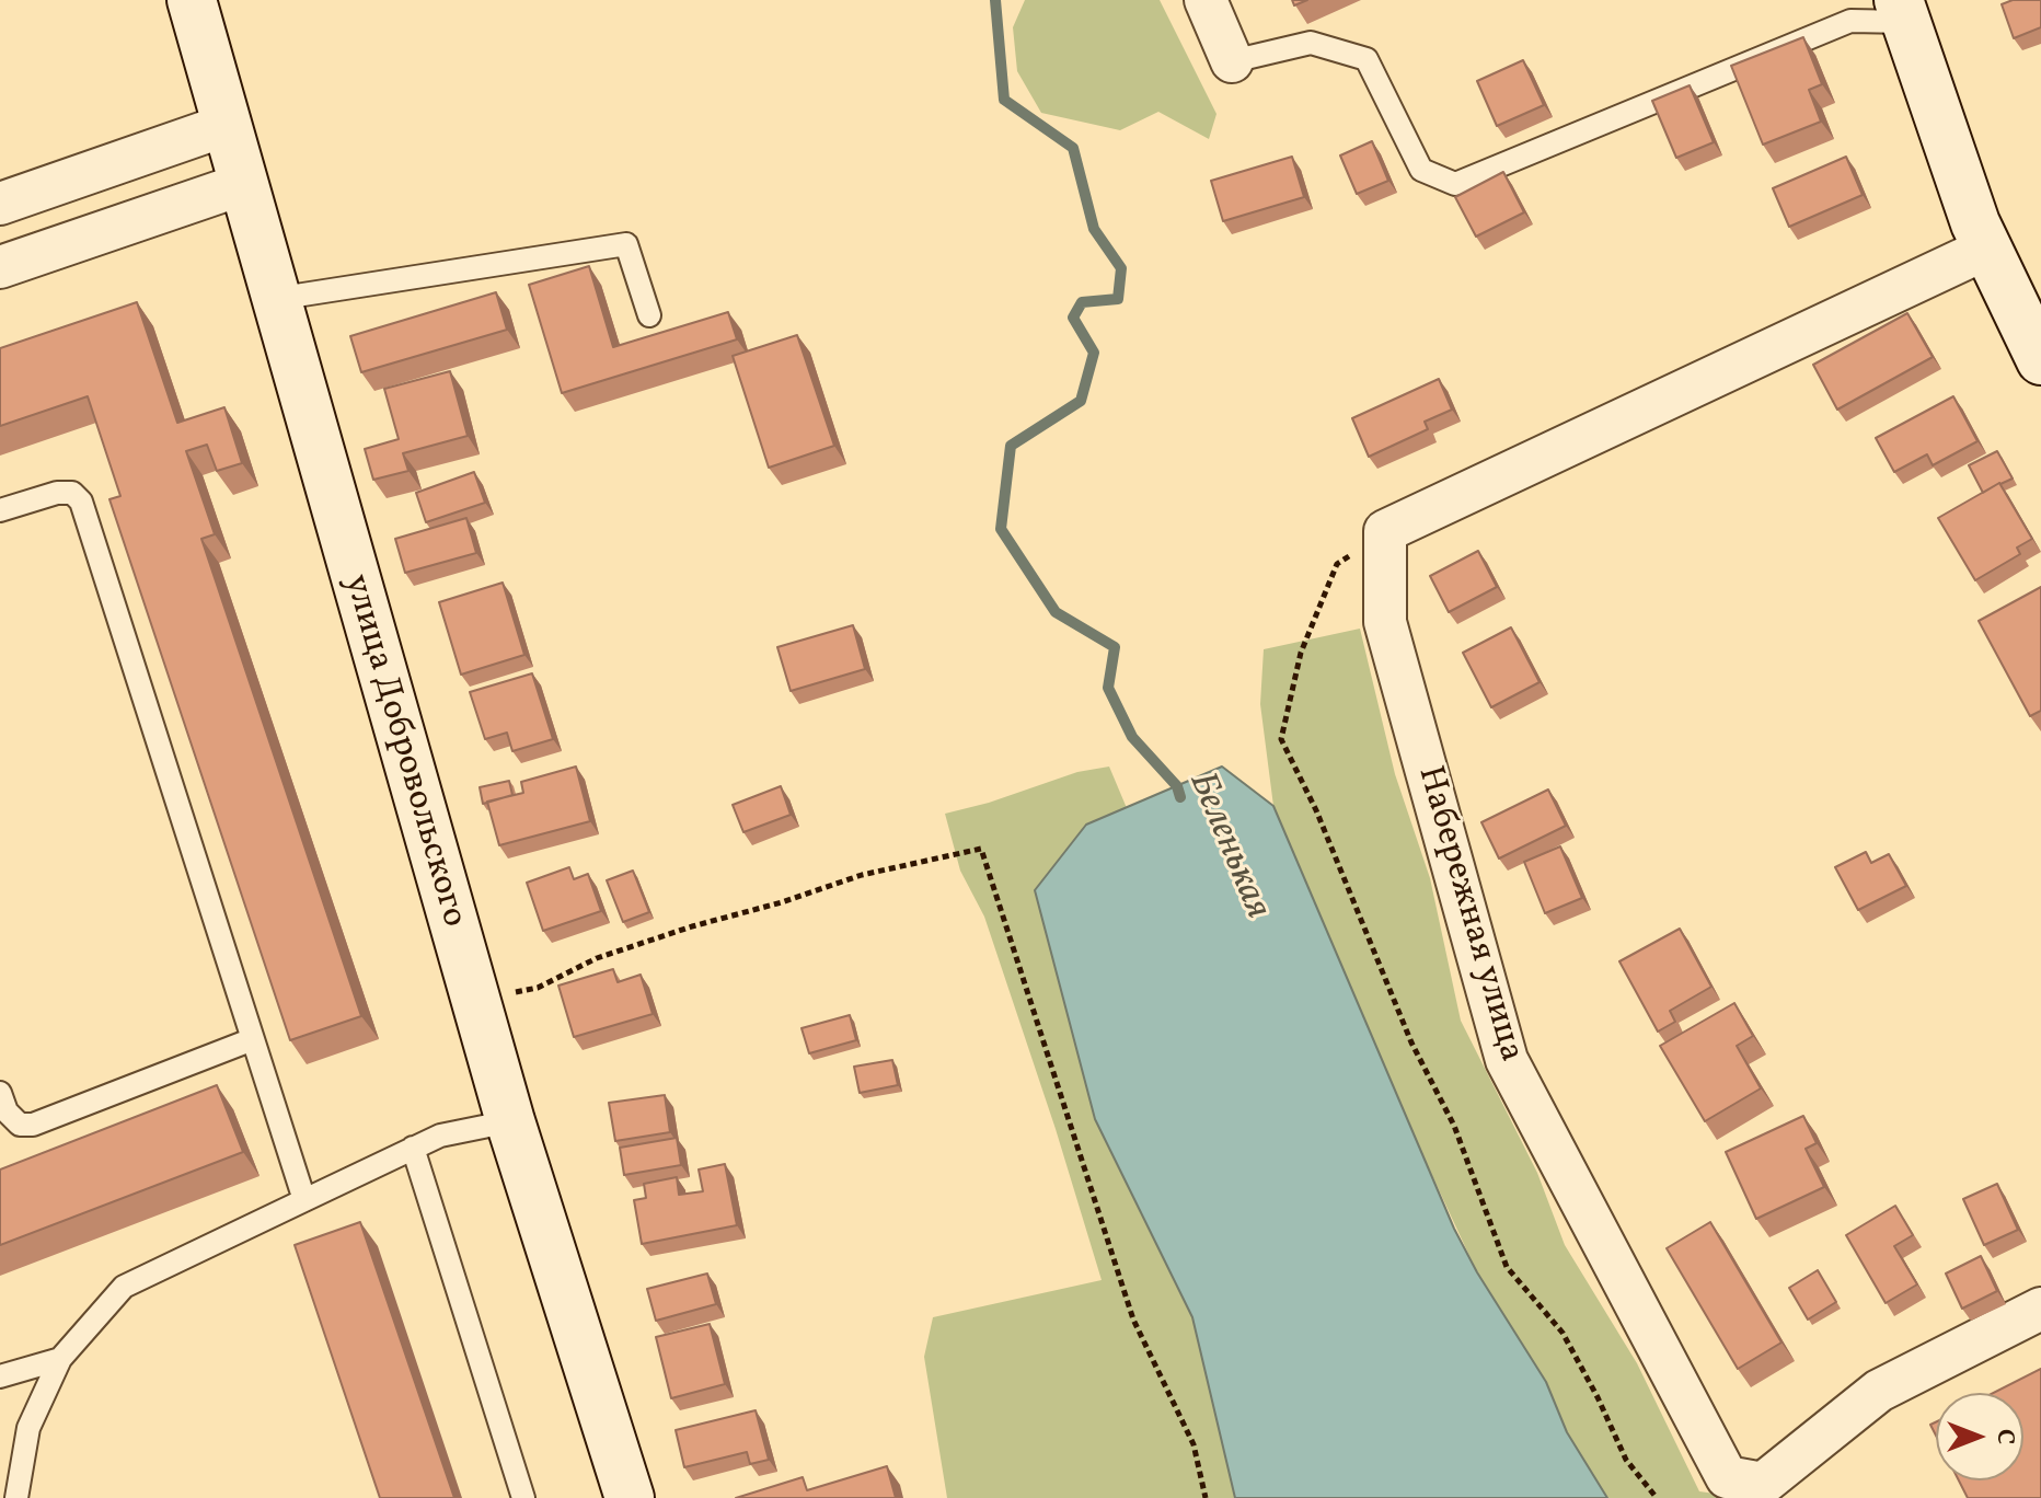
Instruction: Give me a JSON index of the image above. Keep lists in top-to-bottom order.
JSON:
{
  "streets": {
    "street": ["улица Добровольского", "Набережная улица"]
  },
  "water": ["Беленькая"],
  "north": "right"
}
